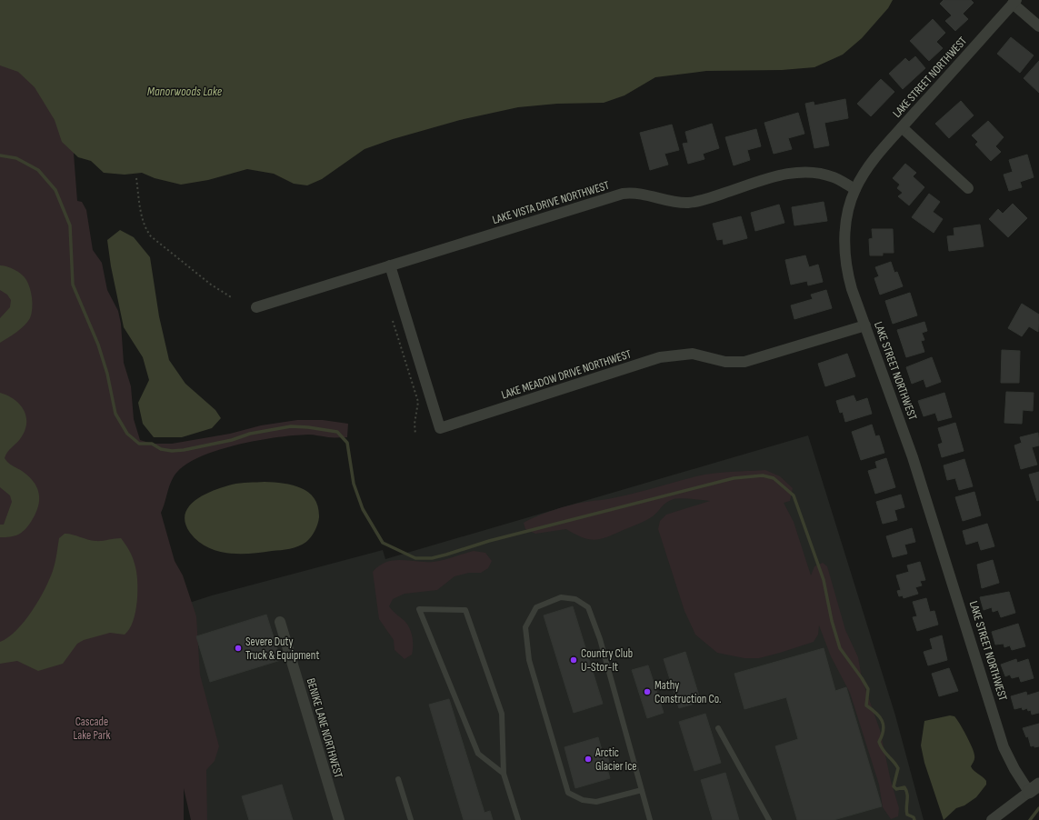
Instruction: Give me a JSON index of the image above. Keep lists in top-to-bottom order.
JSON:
{
  "streets": {
    "street": [
      "LAKE STREET NORTHWEST",
      "LAKE VISTA DRIVE NORTHWEST",
      "LAKE MEADOW DRIVE NORTHWEST",
      "BENIKE LANE NORTHWEST"
    ]
  },
  "crossings": [
    ["LAKE STREET NORTHWEST", "LAKE VISTA DRIVE NORTHWEST"],
    ["LAKE STREET NORTHWEST", "LAKE MEADOW DRIVE NORTHWEST"],
    ["LAKE VISTA DRIVE NORTHWEST", "LAKE MEADOW DRIVE NORTHWEST"]
  ],
  "water": ["Manorwoods Lake"],
  "parks": ["Cascade Lake Park"],
  "places": [
    "Severe Duty Truck & Equipment",
    "Country Club U-Stor-It",
    "Mathy Construction Co.",
    "Arctic Glacier Ice"
  ]
}
